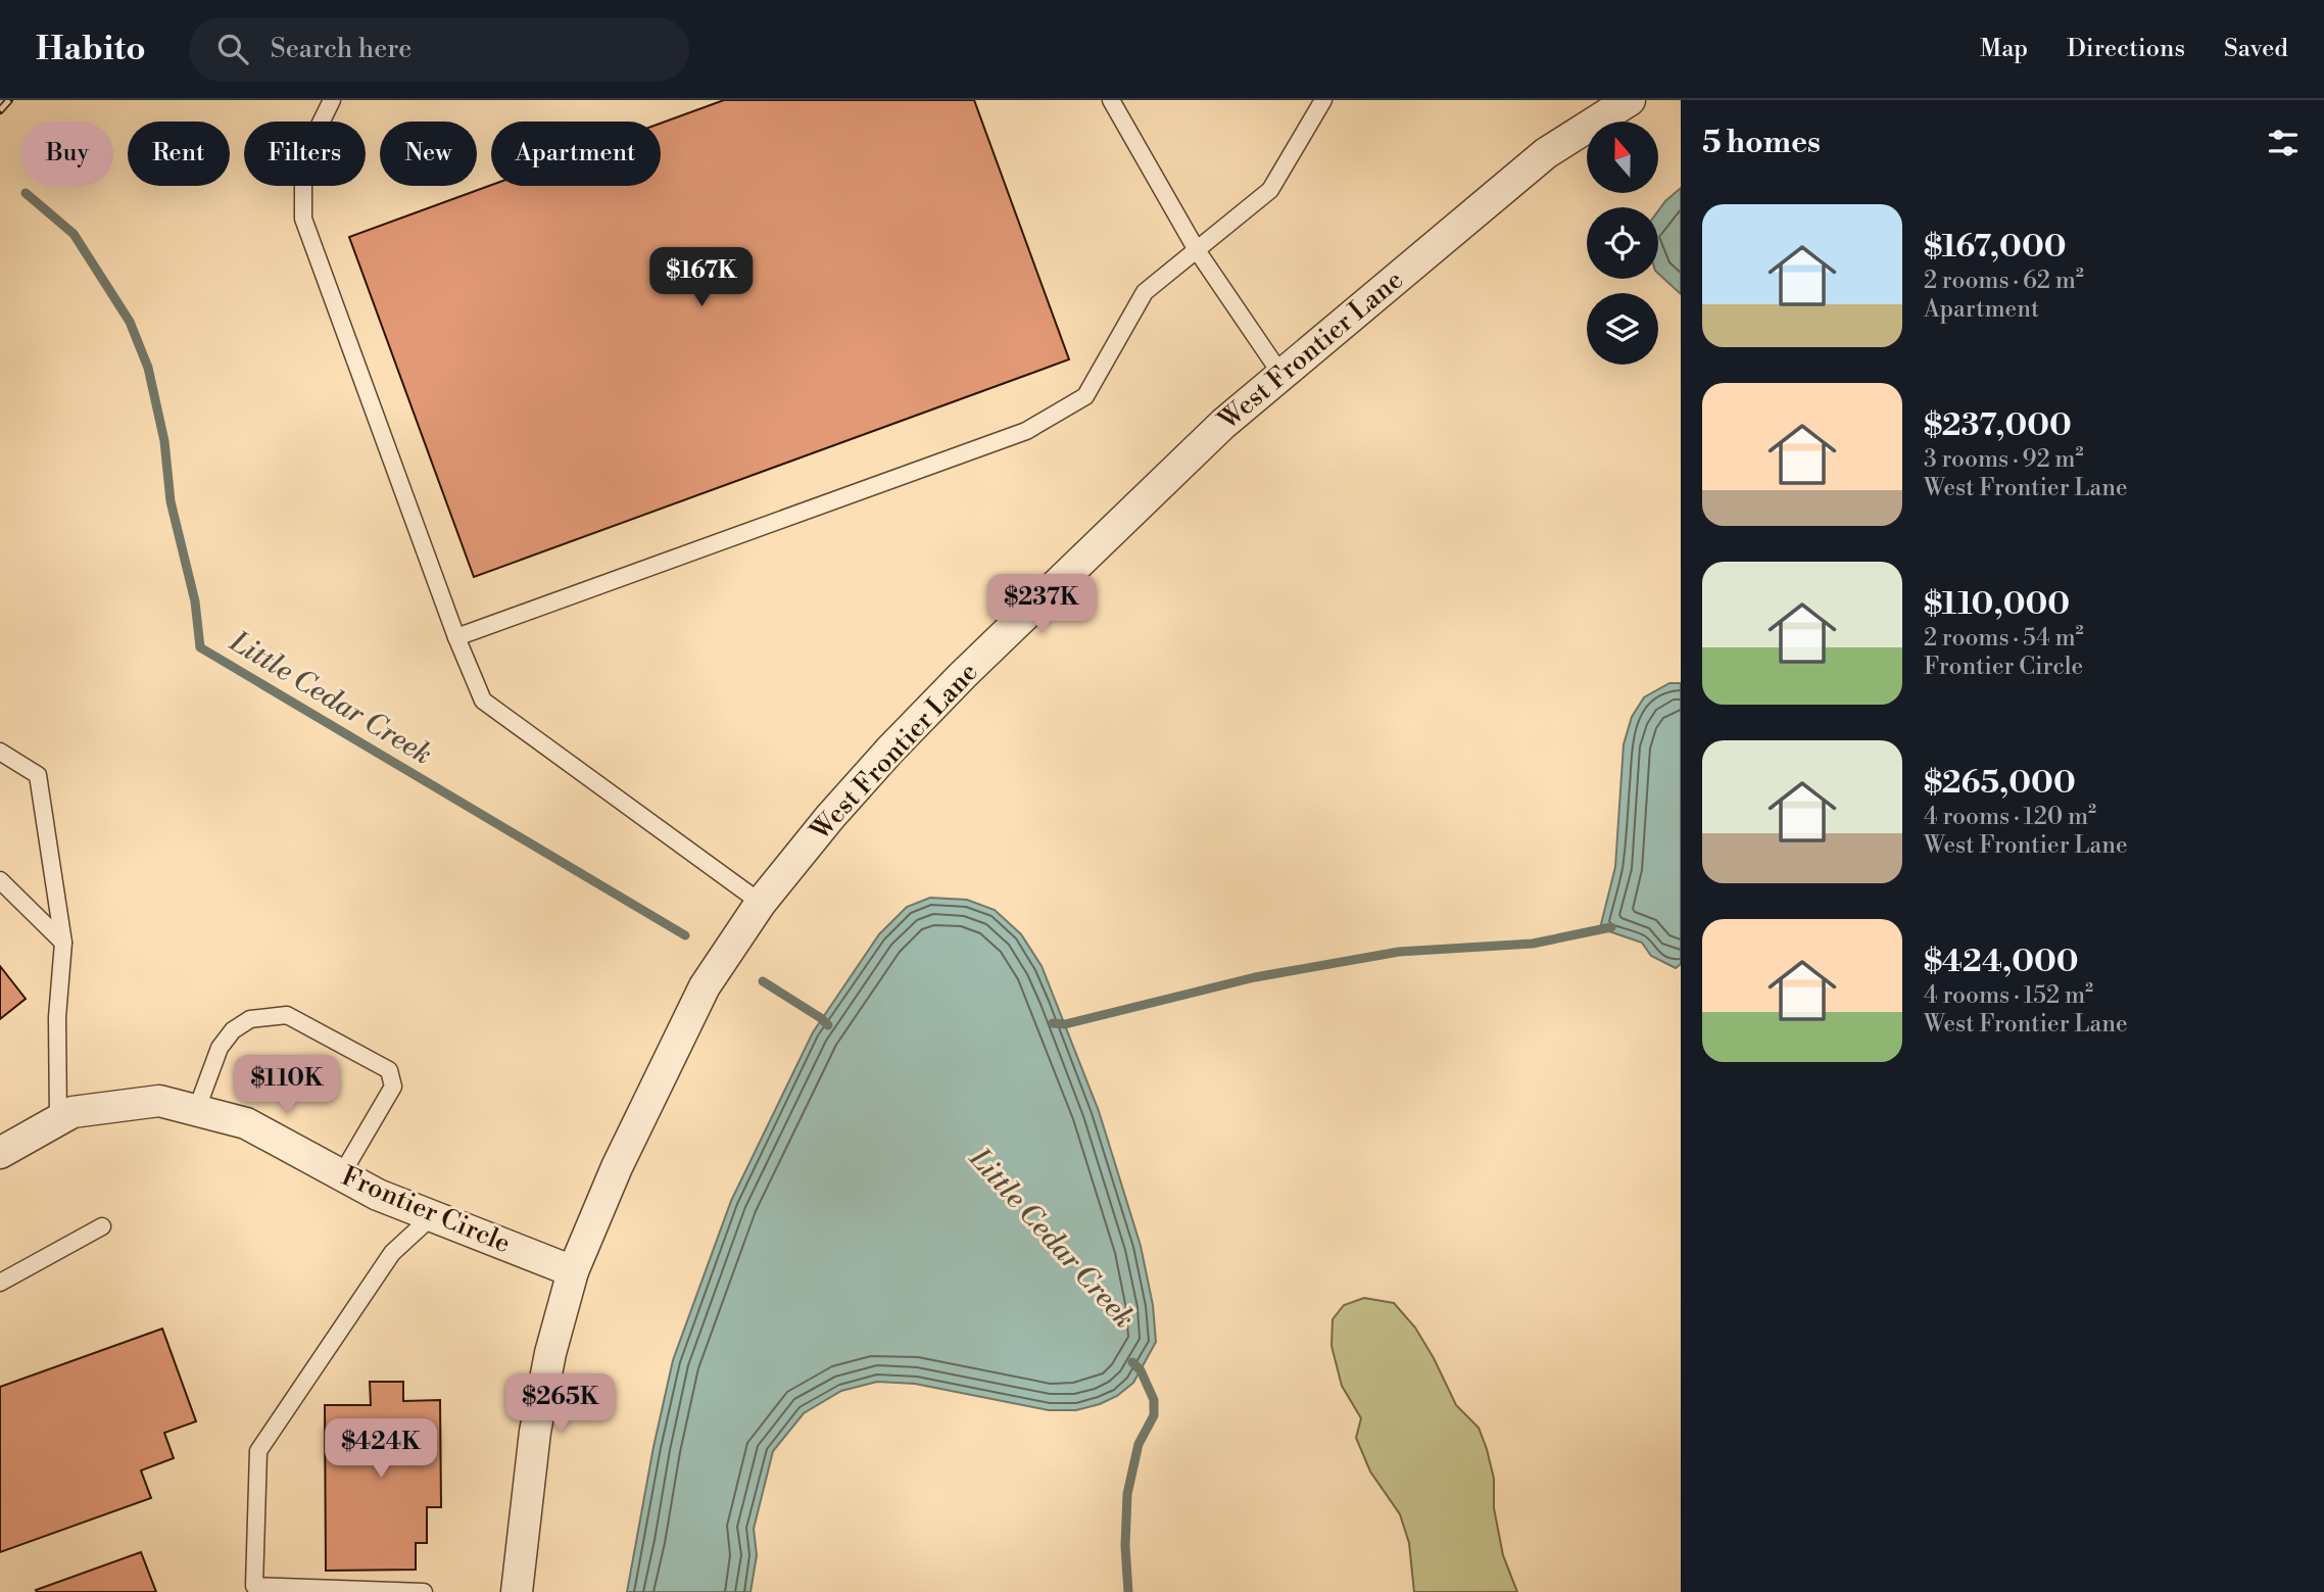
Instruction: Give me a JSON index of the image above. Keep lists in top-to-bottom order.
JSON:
{
  "streets": {
    "street": ["West Frontier Lane", "Frontier Circle"]
  },
  "crossings": [
    ["West Frontier Lane", "Frontier Circle"]
  ],
  "water": ["Little Cedar Creek"],
  "north": "top",
  "page": {
    "header": "Habito",
    "search": "Search here",
    "nav": ["Map", "Directions", "Saved"],
    "heading": "5 homes",
    "chip": [
      "Buy",
      "Rent",
      "Filters",
      "New",
      "Apartment"
    ],
    "list": [
      {
        "name": "$167,000",
        "note": "2 rooms · 62 m² · Apartment"
      },
      {
        "name": "$237,000",
        "note": "3 rooms · 92 m² · West Frontier Lane"
      },
      {
        "name": "$110,000",
        "note": "2 rooms · 54 m² · Frontier Circle"
      },
      {
        "name": "$265,000",
        "note": "4 rooms · 120 m² · West Frontier Lane"
      },
      {
        "name": "$424,000",
        "note": "4 rooms · 152 m² · West Frontier Lane"
      }
    ],
    "price": [
      "$167K",
      "$237K",
      "$110K",
      "$265K",
      "$424K"
    ]
  }
}
